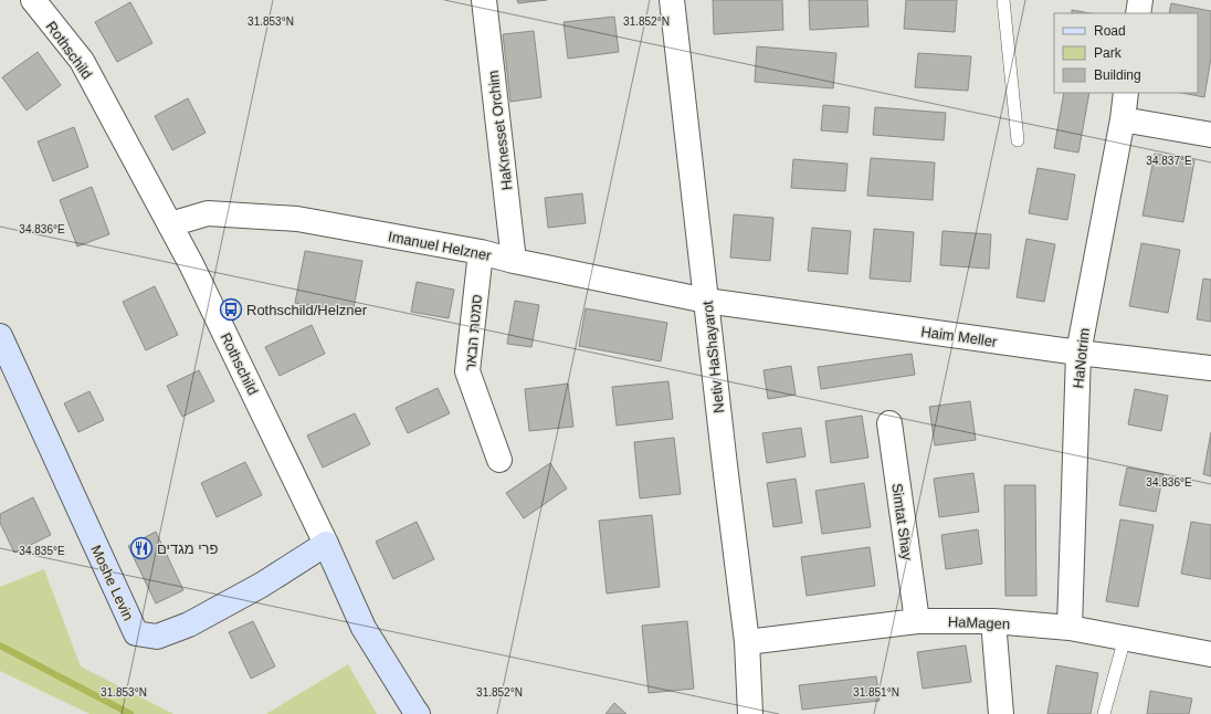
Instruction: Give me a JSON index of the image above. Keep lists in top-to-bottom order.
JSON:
{
  "streets": {
    "main road": ["Rothschild", "Moshe Levin"],
    "street": [
      "HaKnesset Orchim",
      "Imanuel Helzner",
      "סמטת הבאר",
      "Haim Meller",
      "Netiv HaShayarot",
      "HaNotrim",
      "Simtat Shay",
      "HaMagen"
    ]
  },
  "crossings": [
    ["Rothschild", "Imanuel Helzner"],
    ["Rothschild", "Moshe Levin"],
    ["HaKnesset Orchim", "Imanuel Helzner"],
    ["Imanuel Helzner", "סמטת הבאר"],
    ["Imanuel Helzner", "Haim Meller"],
    ["Imanuel Helzner", "Netiv HaShayarot"],
    ["Haim Meller", "Netiv HaShayarot"],
    ["Haim Meller", "HaNotrim"],
    ["Netiv HaShayarot", "HaMagen"],
    ["HaNotrim", "HaMagen"],
    ["Simtat Shay", "HaMagen"]
  ],
  "places": {
    "bus stop": ["Rothschild/Helzner"],
    "restaurant": ["פרי מגדים"]
  },
  "legend": ["Road", "Park", "Building"],
  "coordinates": [
    "31.853°N",
    "31.852°N",
    "34.837°E",
    "34.836°E",
    "34.835°E",
    "31.851°N"
  ]
}
